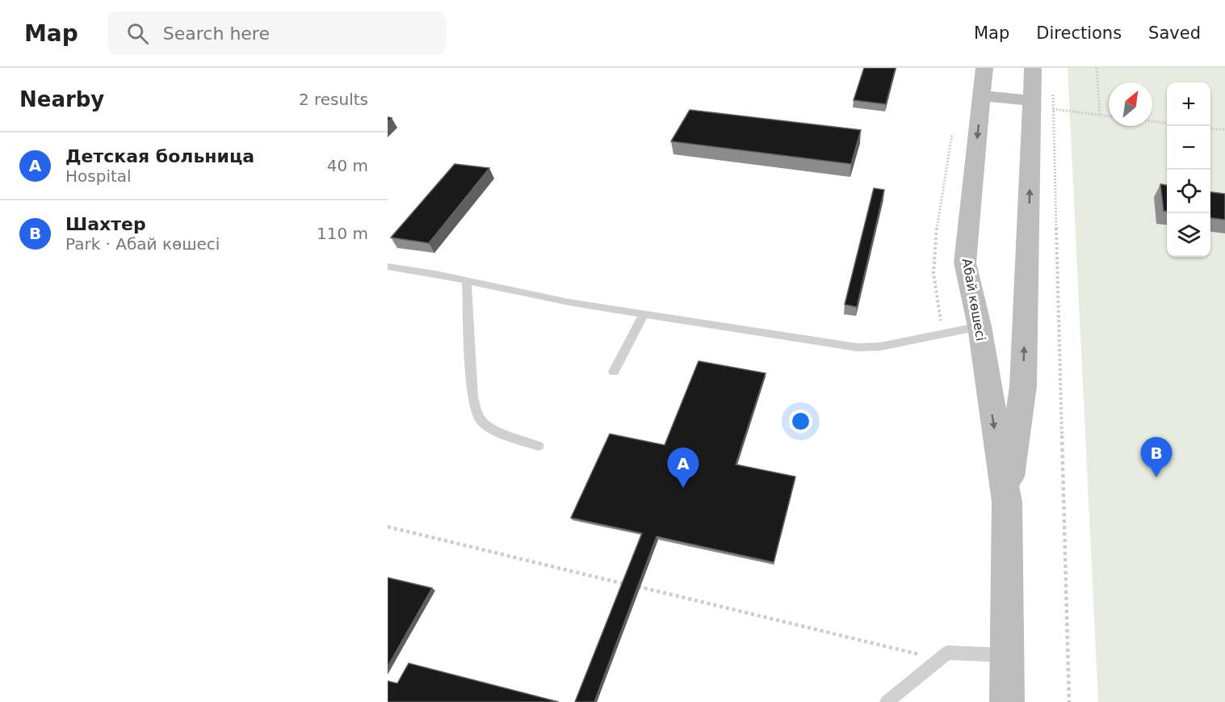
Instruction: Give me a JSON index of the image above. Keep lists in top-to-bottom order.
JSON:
{
  "streets": {
    "main road": ["Абай көшесі"]
  },
  "north": "top right",
  "page": {
    "header": "Map",
    "search": "Search here",
    "nav": ["Map", "Directions", "Saved"],
    "heading": ["Nearby", "2 results"],
    "map_buttons": ["+", "−"],
    "list": [
      {
        "mark": "A",
        "name": "Детская больница",
        "note": "Hospital",
        "value": "40 m"
      },
      {
        "mark": "B",
        "name": "Шахтер",
        "note": "Park · Абай көшесі",
        "value": "110 m"
      }
    ],
    "pins": ["B", "A"]
  }
}
